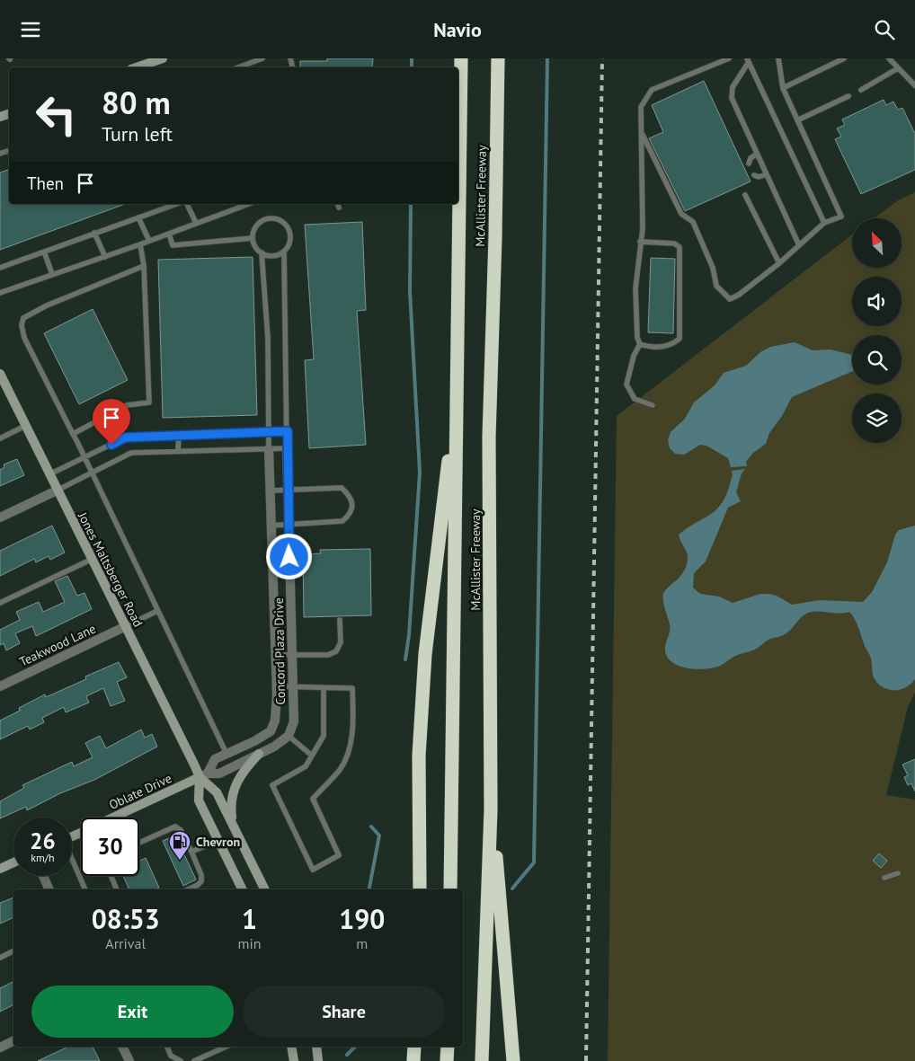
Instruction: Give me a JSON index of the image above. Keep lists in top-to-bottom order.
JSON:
{
  "streets": {
    "highway": ["McAllister Freeway"],
    "main road": ["Jones Maltsberger Road", "Oblate Drive"],
    "street": ["Teakwood Lane", "Concord Plaza Drive"]
  },
  "crossings": [
    ["Jones Maltsberger Road", "Teakwood Lane"],
    ["Jones Maltsberger Road", "Concord Plaza Drive"],
    ["Jones Maltsberger Road", "Oblate Drive"],
    ["Concord Plaza Drive", "Oblate Drive"]
  ],
  "places": {
    "fuel station": ["Chevron"]
  },
  "north": "top left",
  "page": {
    "header": "Navio",
    "turn": ["80 m", "Turn left"],
    "then": "Then",
    "speed": "26 km/h",
    "limit": "30",
    "eta": [
      "08:53",
      "Arrival",
      "1",
      "min",
      "190",
      "m"
    ],
    "buttons": ["Exit", "Share"]
  }
}
